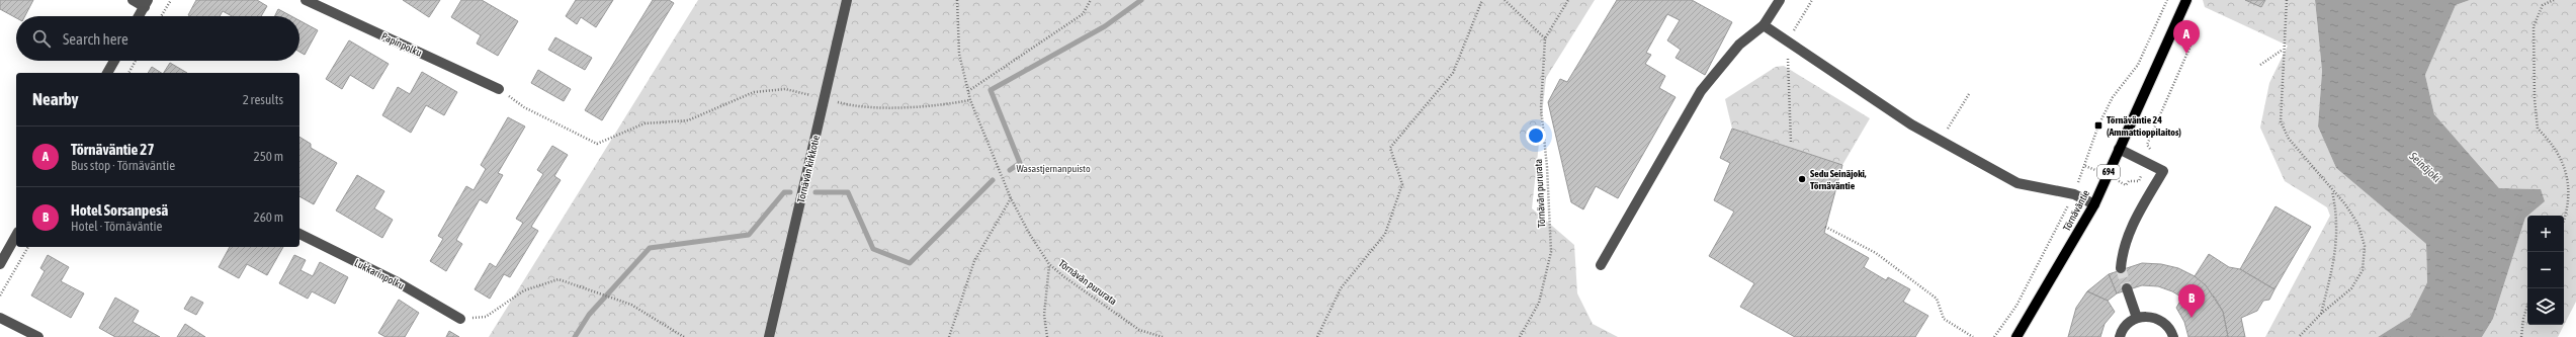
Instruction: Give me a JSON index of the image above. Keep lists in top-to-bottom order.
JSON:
{
  "streets": {
    "main road": ["694", "Törnäväntie"],
    "street": ["Papinpolku", "Törnävän kirkkotie", "Lukkarinpolku"],
    "path": ["Törnävän pururata"]
  },
  "water": ["Seinäjoki"],
  "parks": ["Wasastjernanpuisto"],
  "places": {
    "transit": ["Törnäväntie 24 (Ammattioppilaitos)"],
    "other": ["Sedu Seinäjoki, Törnäväntie"]
  },
  "page": {
    "search": "Search here",
    "pins": ["A", "B"],
    "heading": ["Nearby", "2 results"],
    "list": [
      {
        "mark": "A",
        "name": "Törnäväntie 27",
        "note": "Bus stop · Törnäväntie",
        "value": "250 m"
      },
      {
        "mark": "B",
        "name": "Hotel Sorsanpesä",
        "note": "Hotel · Törnäväntie",
        "value": "260 m"
      }
    ],
    "map_buttons": ["+", "−"]
  }
}
